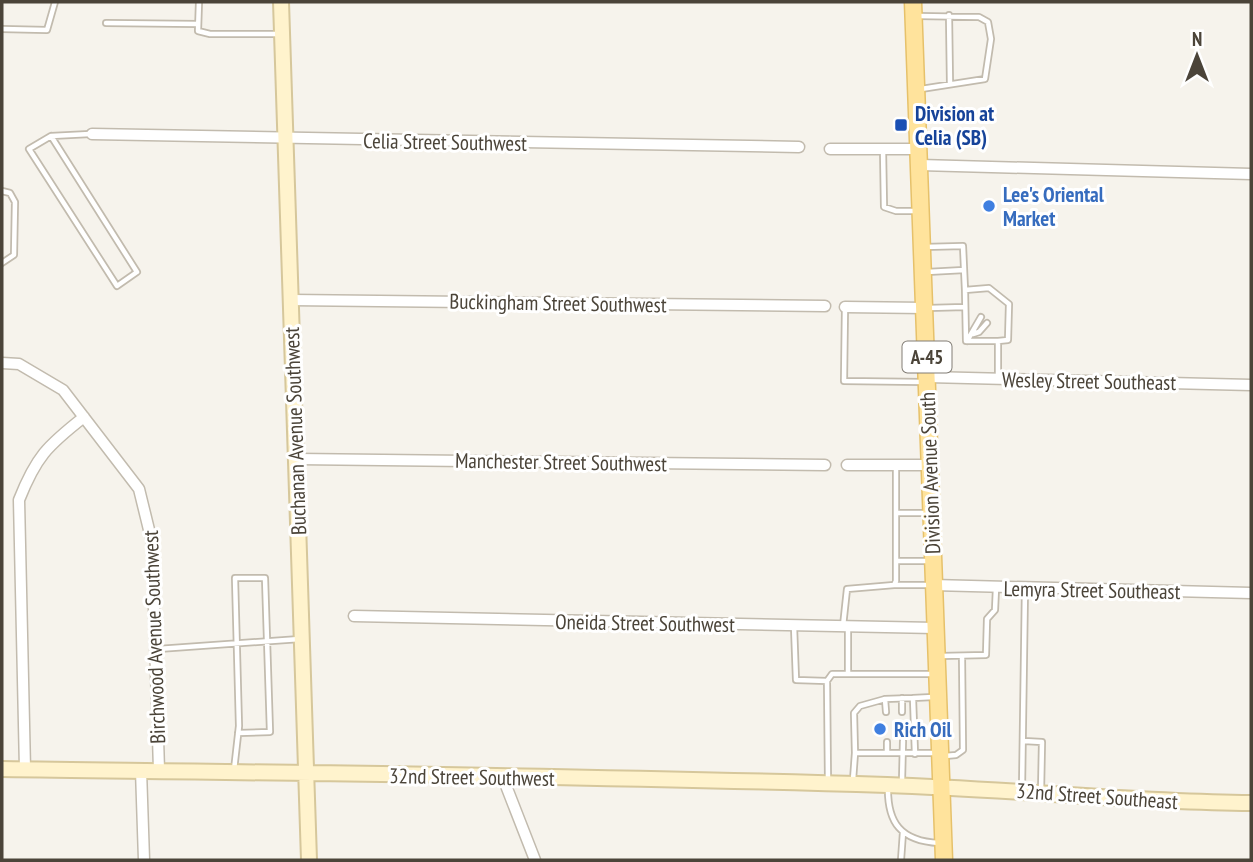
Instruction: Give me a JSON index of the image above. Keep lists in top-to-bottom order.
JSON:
{
  "streets": {
    "main road": ["A-45", "Division Avenue South"],
    "street": [
      "Celia Street Southwest",
      "Buckingham Street Southwest",
      "Wesley Street Southeast",
      "Buchanan Avenue Southwest",
      "Manchester Street Southwest",
      "Lemyra Street Southeast",
      "Oneida Street Southwest",
      "Birchwood Avenue Southwest",
      "32nd Street Southwest",
      "32nd Street Southeast"
    ]
  },
  "crossings": [
    ["Celia Street Southwest", "Buchanan Avenue Southwest"],
    ["Buckingham Street Southwest", "Buchanan Avenue Southwest"],
    ["Wesley Street Southeast", "Division Avenue South"],
    ["Buchanan Avenue Southwest", "Manchester Street Southwest"],
    ["Buchanan Avenue Southwest", "32nd Street Southwest"],
    ["Division Avenue South", "Lemyra Street Southeast"],
    ["Division Avenue South", "Oneida Street Southwest"],
    ["Division Avenue South", "32nd Street Southwest"],
    ["Division Avenue South", "32nd Street Southeast"],
    ["Birchwood Avenue Southwest", "32nd Street Southwest"],
    ["32nd Street Southwest", "32nd Street Southeast"]
  ],
  "places": {
    "transit": ["Division at Celia (SB)"],
    "other": ["Lee's Oriental Market", "Rich Oil"]
  },
  "north": "top"
}
